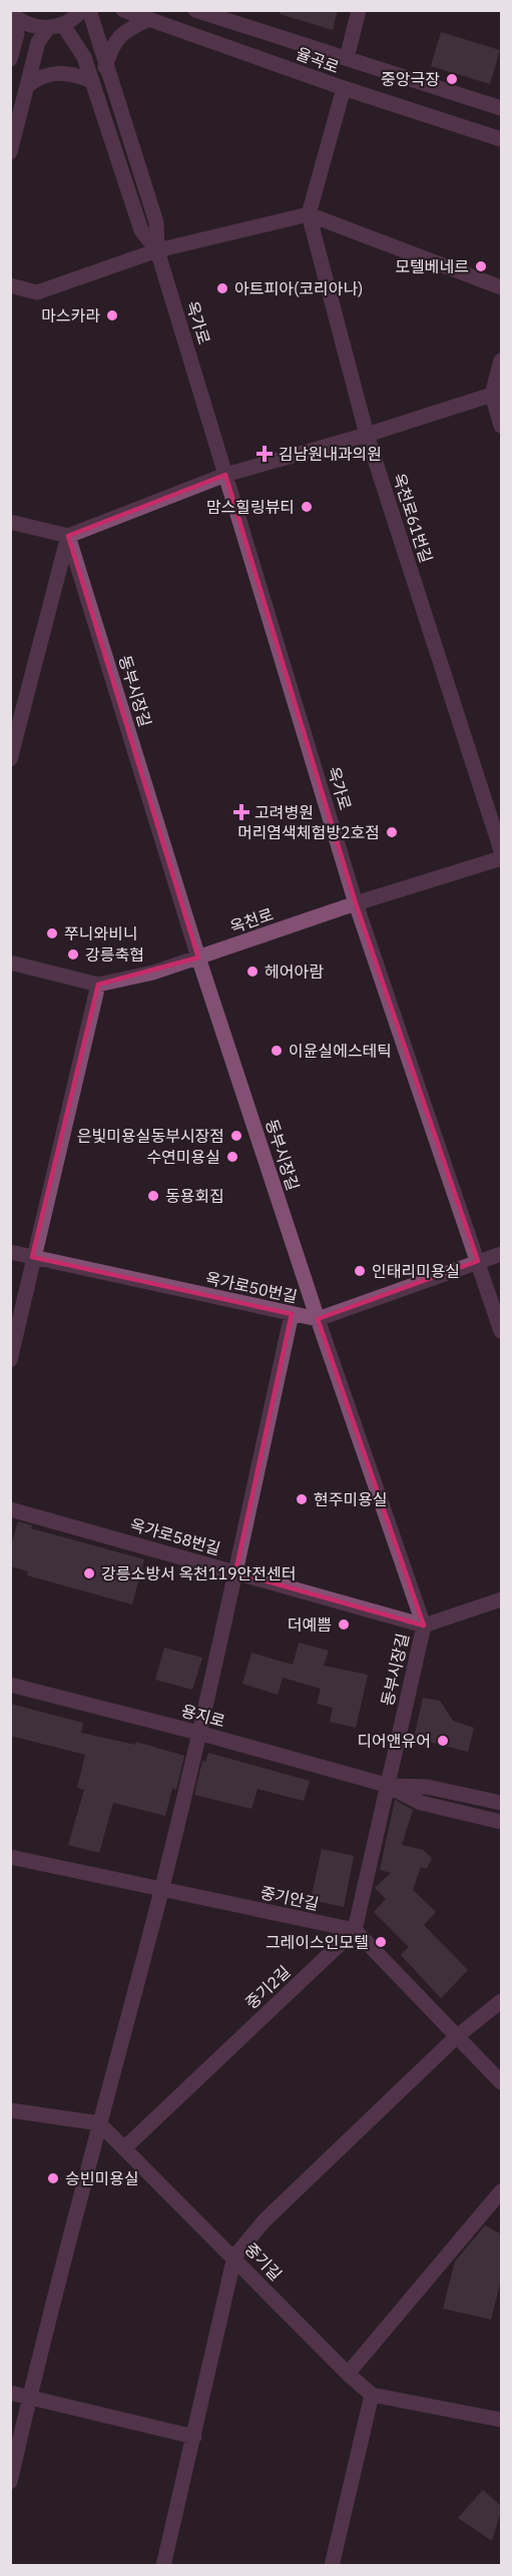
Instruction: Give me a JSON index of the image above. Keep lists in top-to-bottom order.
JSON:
{
  "streets": {
    "street": [
      "율곡로",
      "옥가로",
      "옥천로61번길",
      "동부시장길",
      "옥천로",
      "옥가로50번길",
      "옥가로58번길",
      "용지로",
      "중기안길",
      "중기2길",
      "중기길"
    ]
  },
  "crossings": [
    ["옥가로", "옥천로"],
    ["동부시장길", "옥천로"],
    ["동부시장길", "옥가로50번길"],
    ["동부시장길", "옥가로58번길"],
    ["동부시장길", "용지로"],
    ["중기안길", "중기2길"],
    ["중기2길", "중기길"]
  ],
  "places": {
    "other": [
      "중앙극장",
      "모텔베네르",
      "아트피아(코리아나)",
      "마스카라",
      "맘스힐링뷰티",
      "머리염색체험방2호점",
      "쭈니와비니",
      "강릉축협",
      "헤어아람",
      "이윤실에스테틱",
      "은빛미용실동부시장점",
      "수연미용실",
      "동용회집",
      "인태리미용실",
      "현주미용실",
      "강릉소방서 옥천119안전센터",
      "더예쁨",
      "디어앤유어",
      "그레이스인모텔",
      "승빈미용실"
    ],
    "health": ["김남원내과의원", "고려병원"]
  }
}
